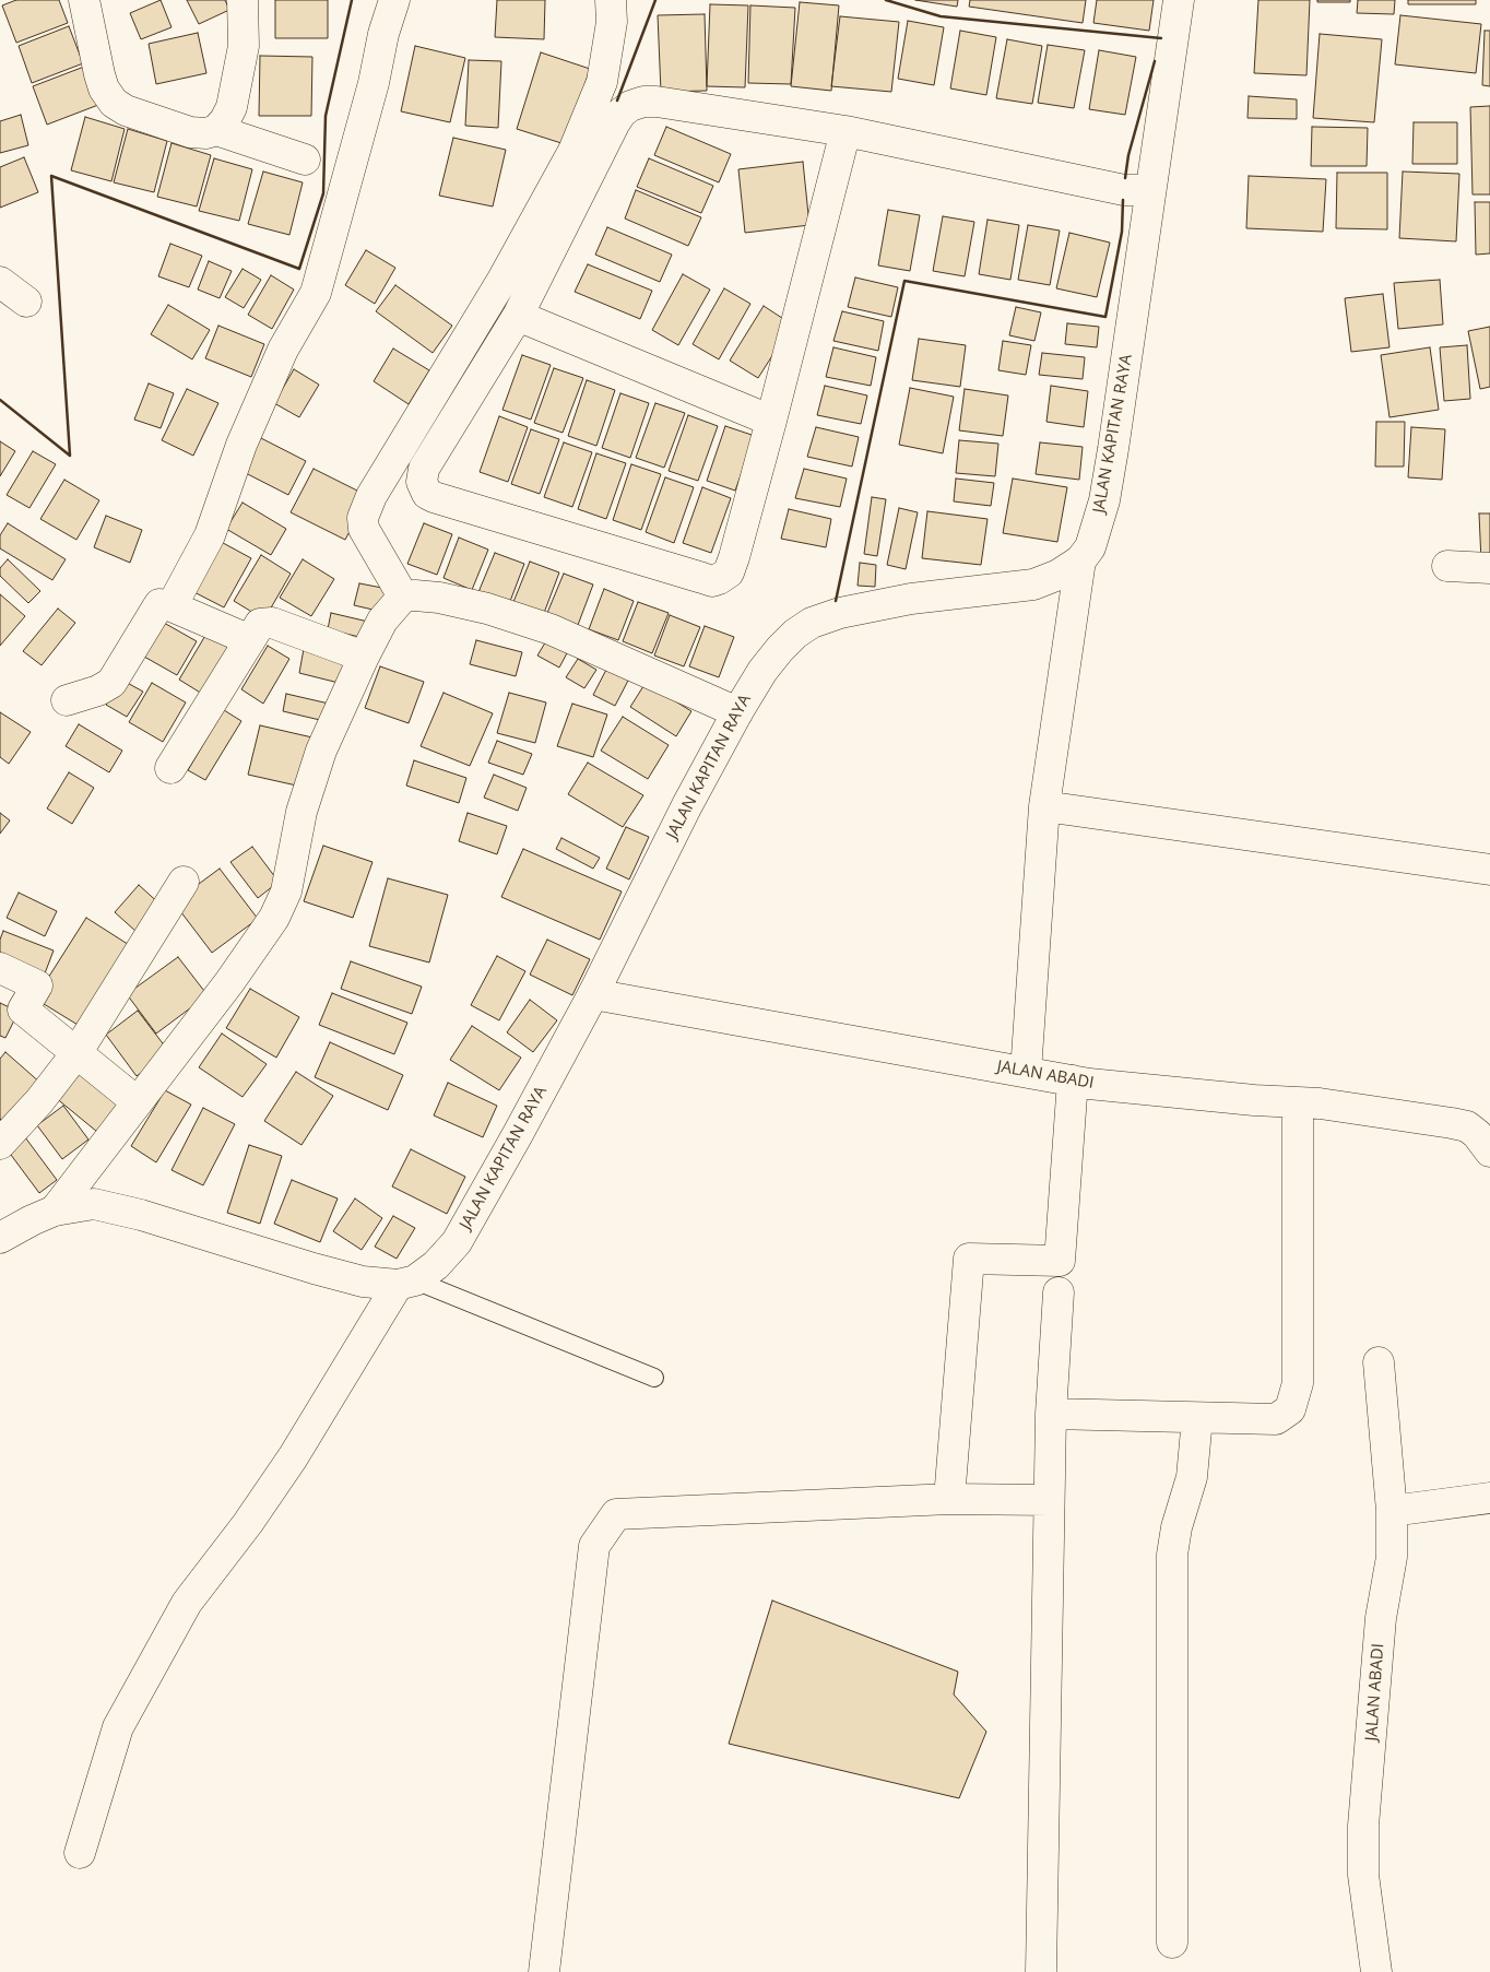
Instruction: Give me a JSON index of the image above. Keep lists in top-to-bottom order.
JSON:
{
  "streets": {
    "street": ["JALAN KAPITAN RAYA", "JALAN ABADI"]
  },
  "crossings": [
    ["JALAN KAPITAN RAYA", "JALAN ABADI"]
  ]
}
